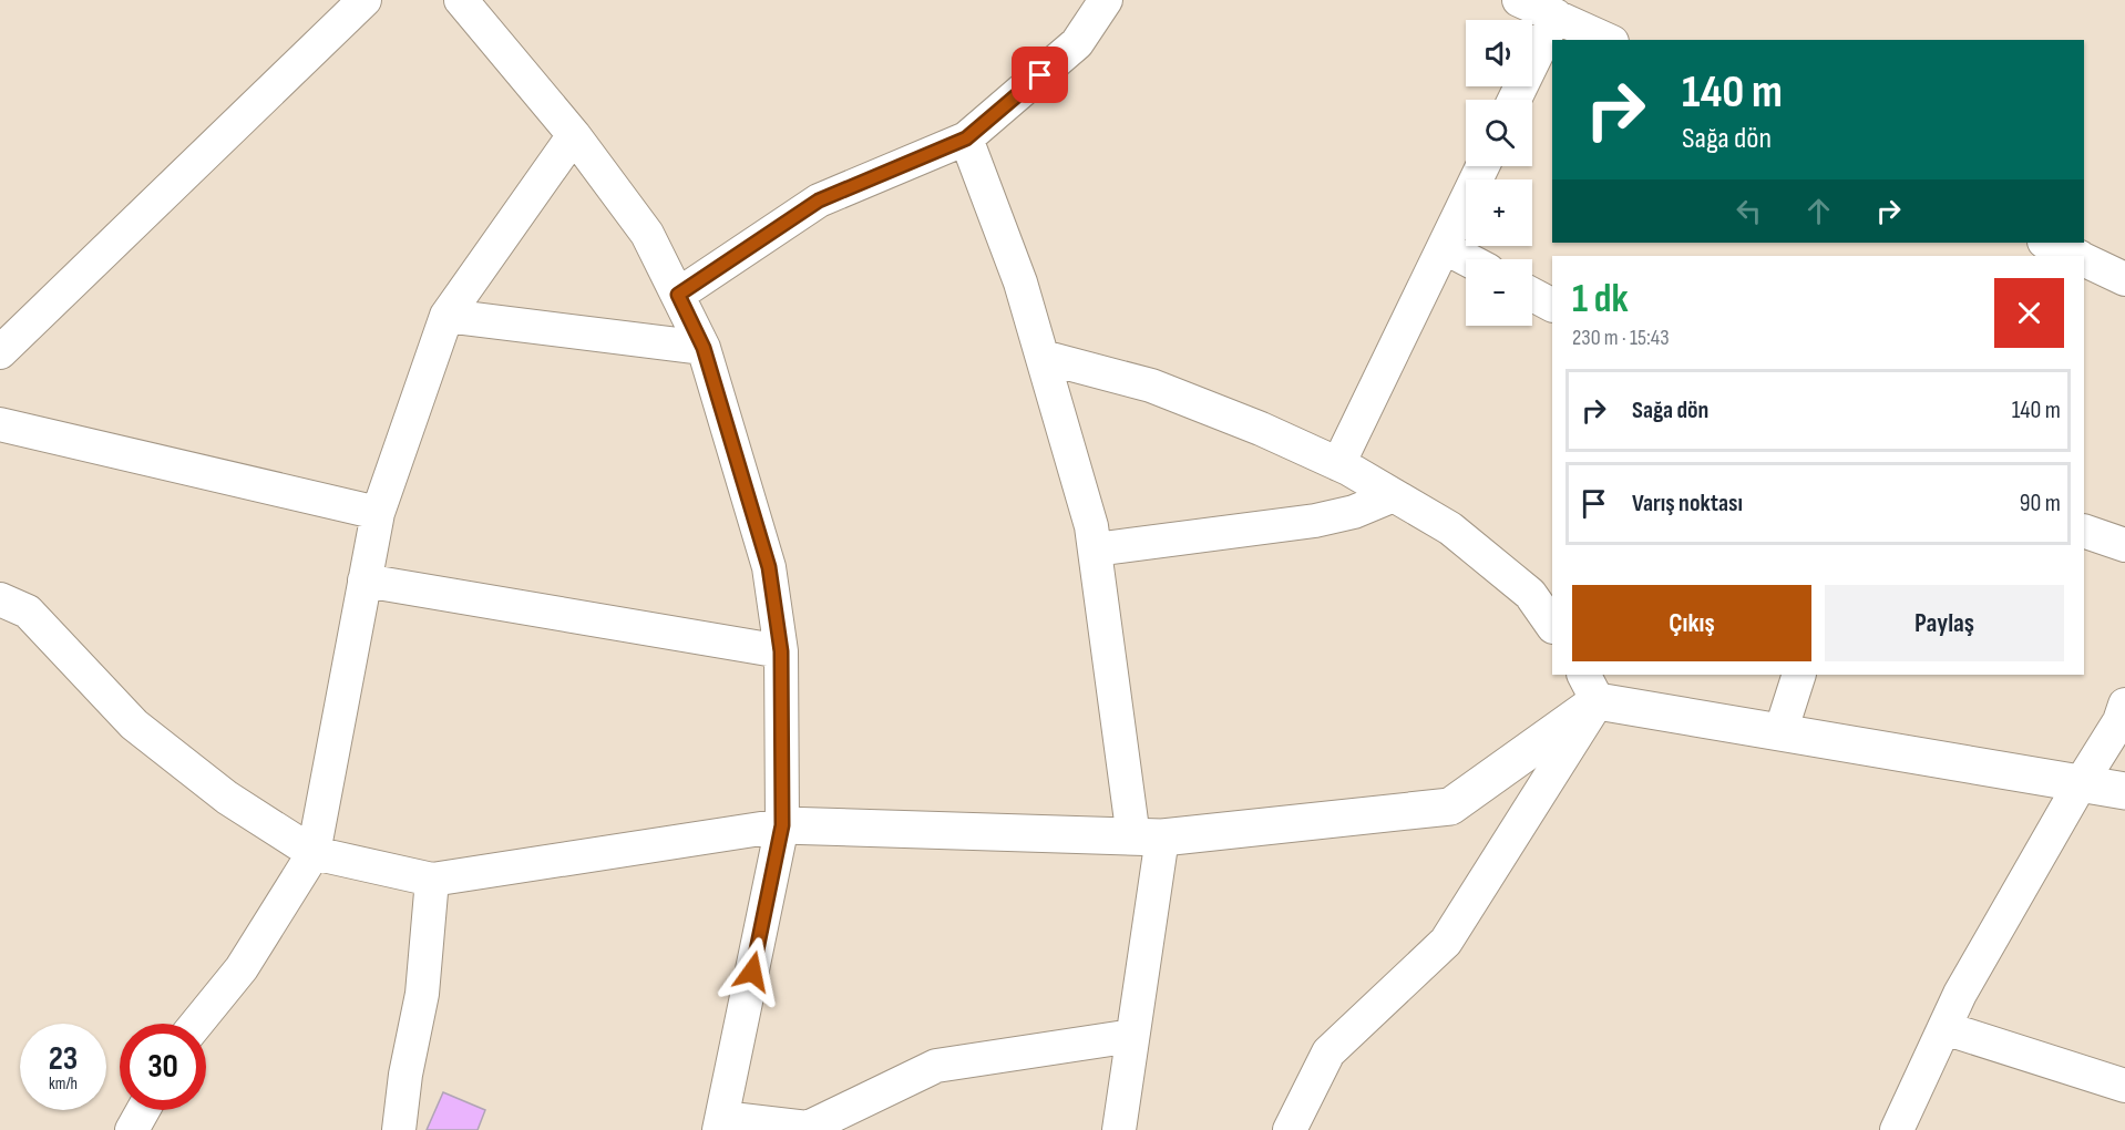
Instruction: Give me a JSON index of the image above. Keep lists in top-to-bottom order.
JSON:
{
  "page": {
    "map_buttons": ["+", "−"],
    "turn": ["140 m", "Sağa dön"],
    "heading": ["1 dk", "230 m · 15:43"],
    "list": [
      {
        "name": "Sağa dön",
        "value": "140 m"
      },
      {
        "name": "Varış noktası",
        "value": "90 m"
      }
    ],
    "buttons": ["Çıkış", "Paylaş"],
    "speed": "23 km/h",
    "limit": "30"
  }
}
